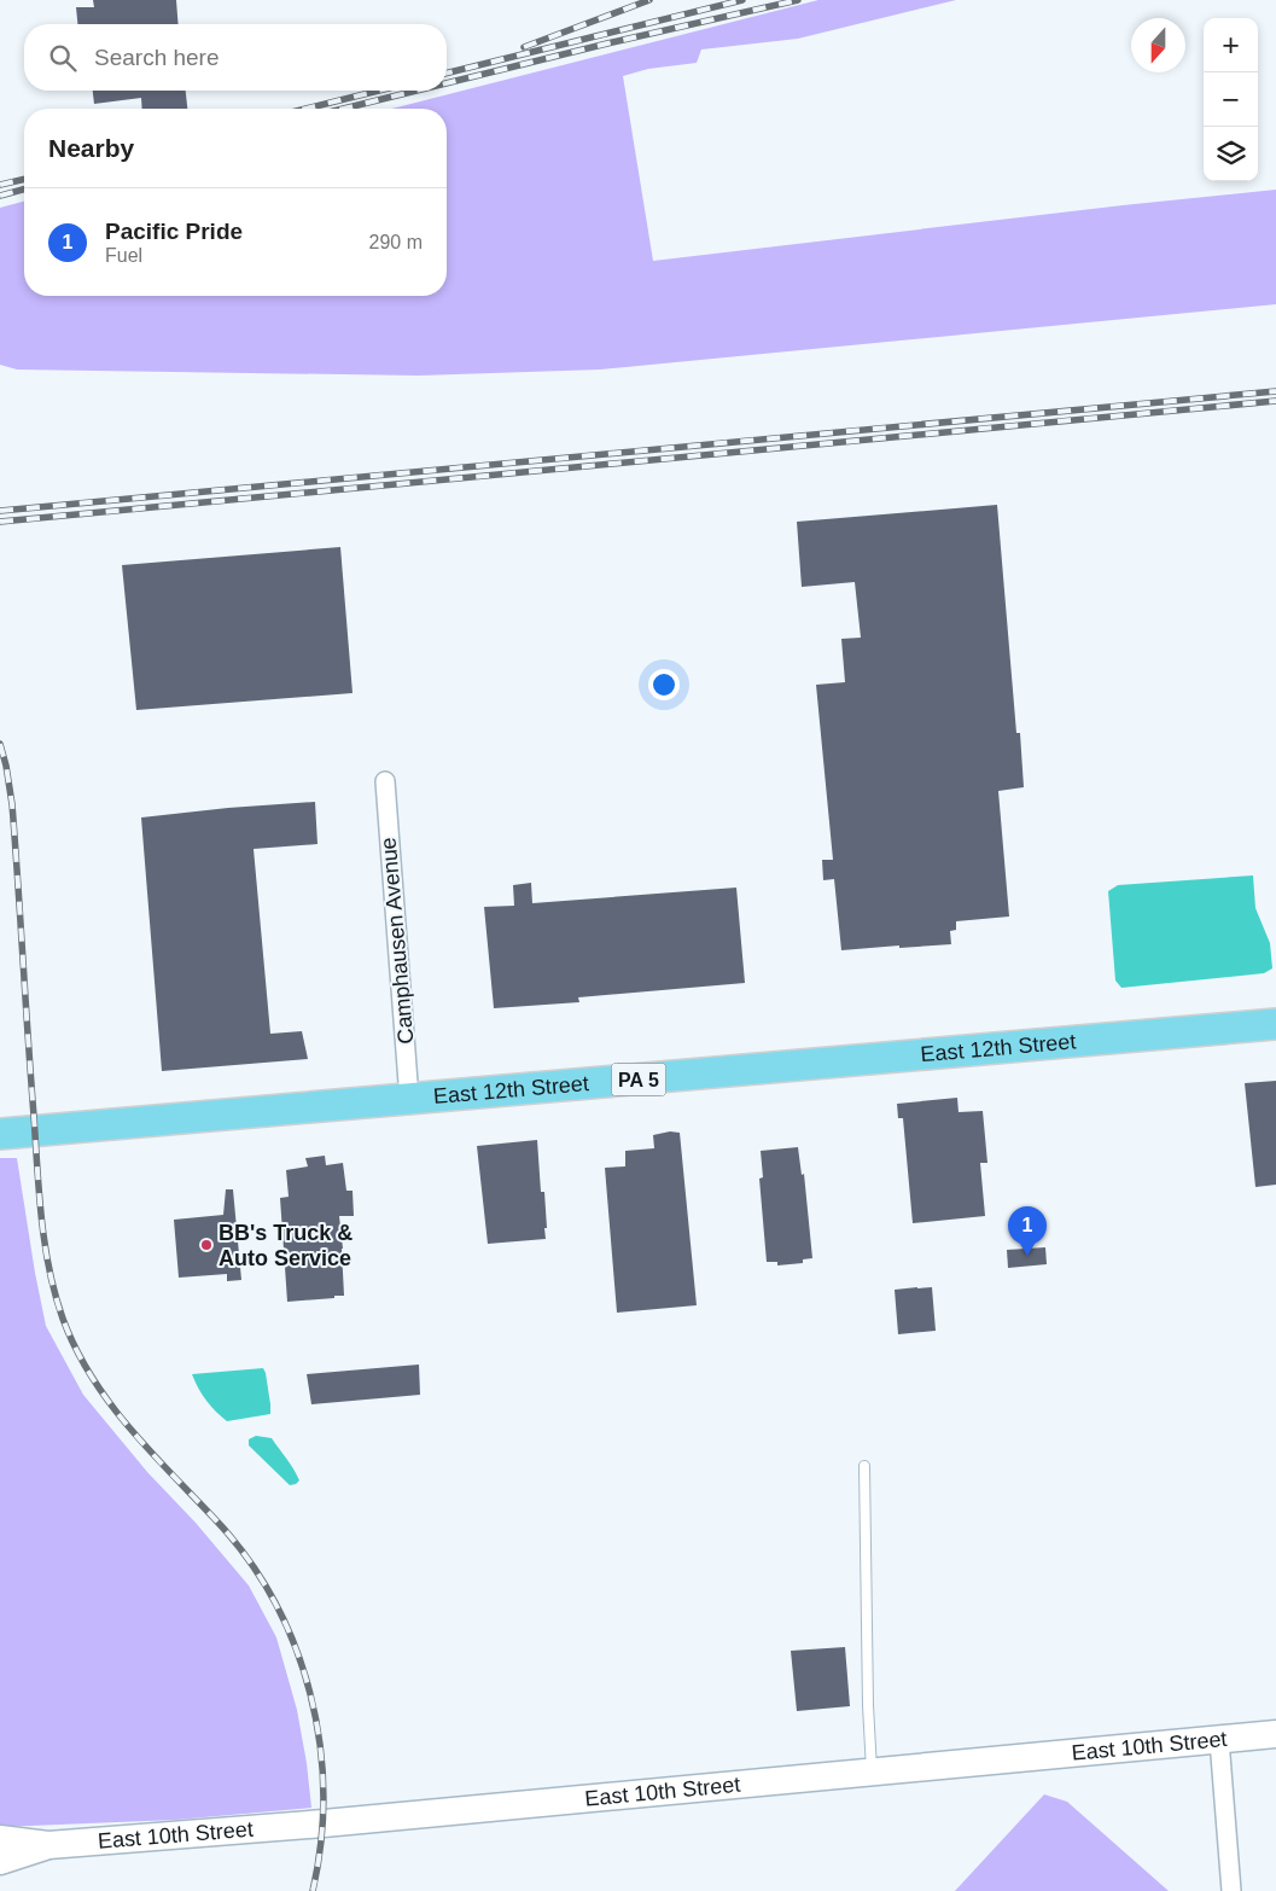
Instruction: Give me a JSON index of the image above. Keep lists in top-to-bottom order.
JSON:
{
  "streets": {
    "main road": ["East 12th Street", "PA 5"],
    "street": ["Camphausen Avenue", "East 10th Street"]
  },
  "crossings": [
    ["Camphausen Avenue", "East 12th Street"]
  ],
  "places": ["BB's Truck & Auto Service"],
  "north": "bottom",
  "page": {
    "map_buttons": ["+", "−"],
    "search": "Search here",
    "heading": "Nearby",
    "list": [
      {
        "mark": "1",
        "name": "Pacific Pride",
        "note": "Fuel",
        "value": "290 m"
      }
    ],
    "pins": "1"
  }
}
